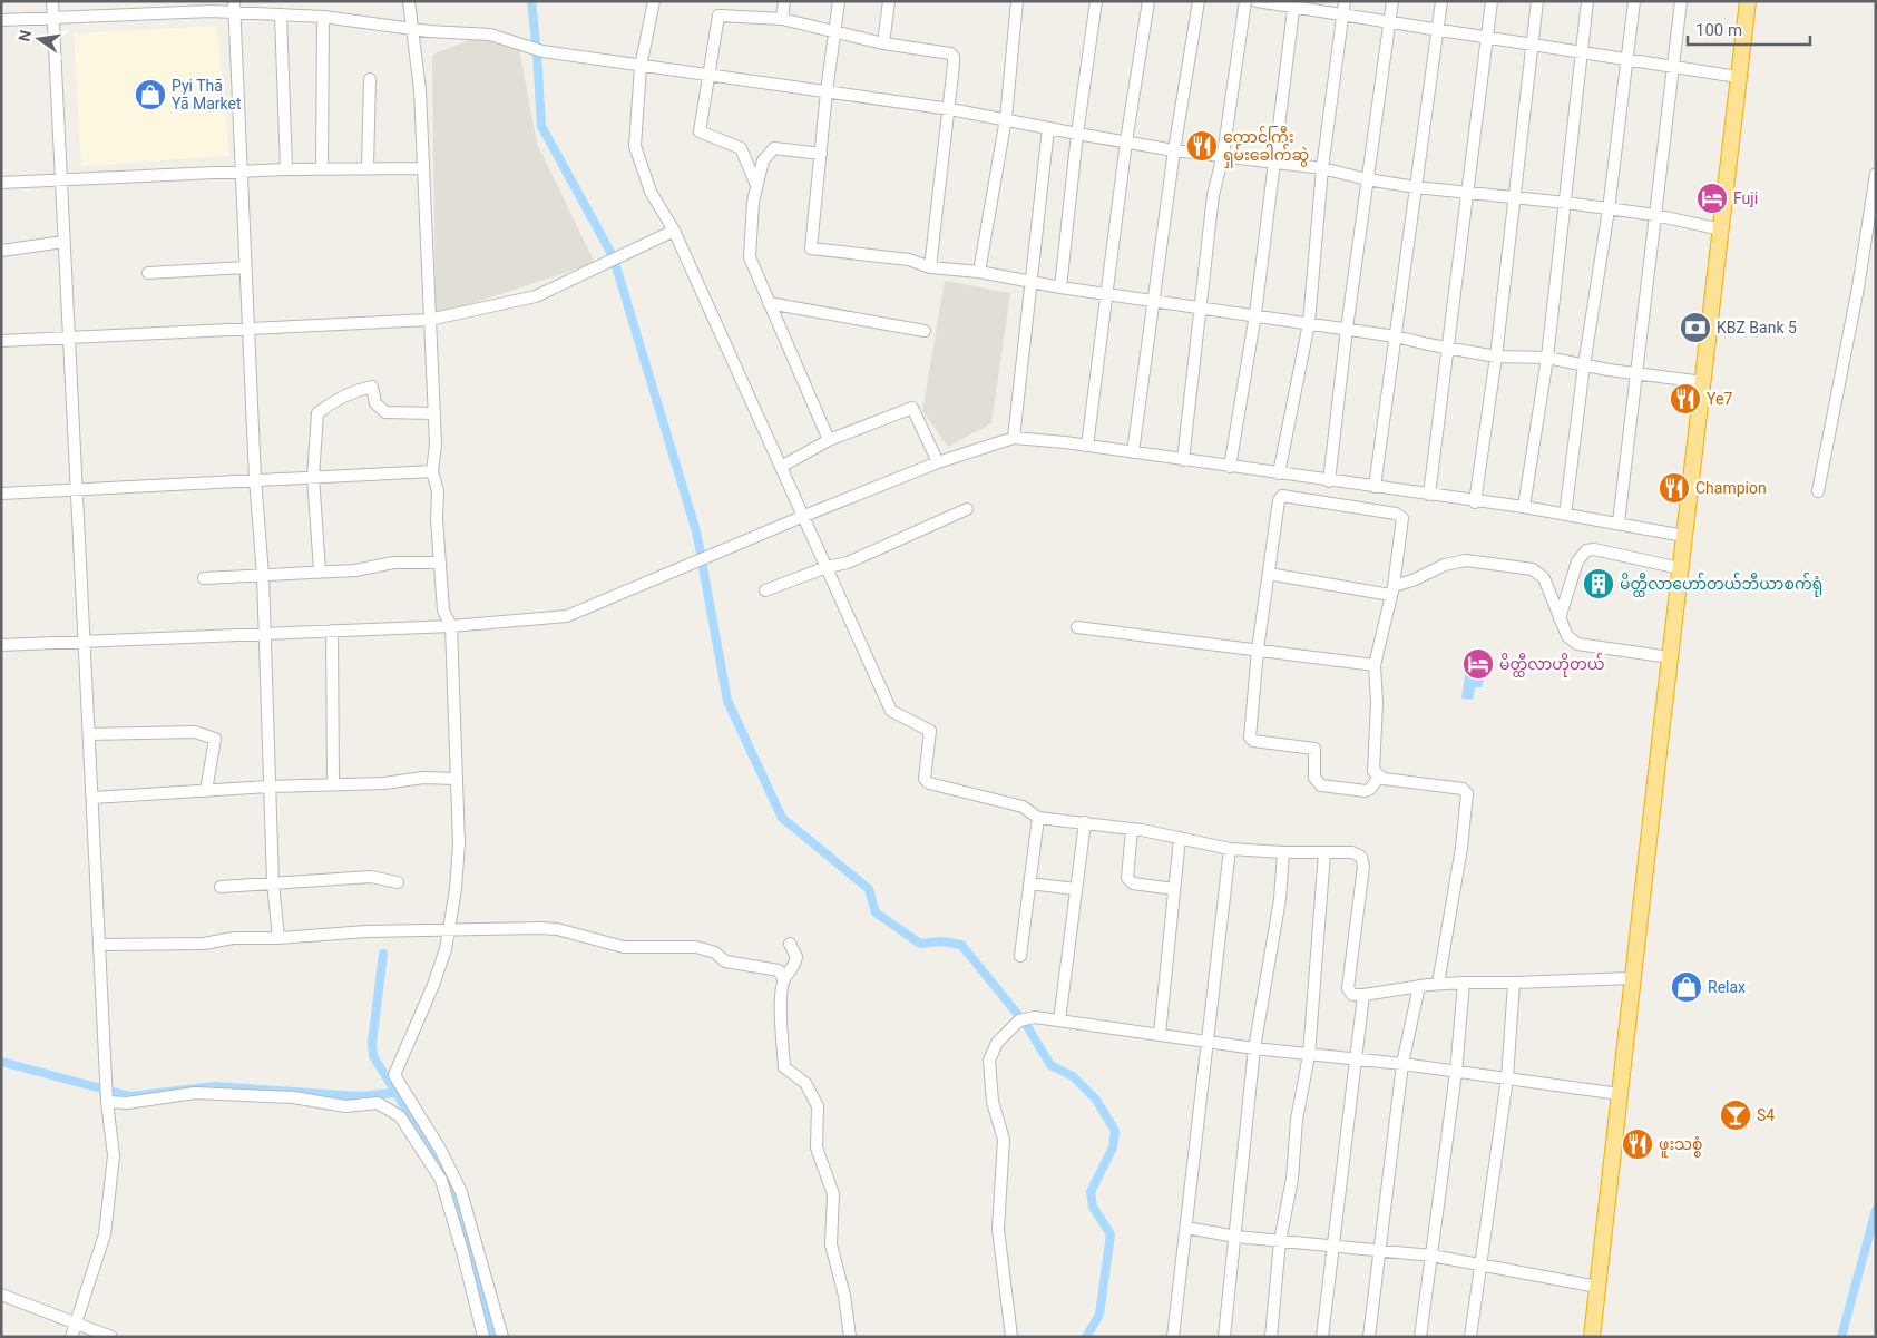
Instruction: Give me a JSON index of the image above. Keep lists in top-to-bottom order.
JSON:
{
  "places": {
    "shop": ["Pyi Thā Yā Market", "Relax"],
    "restaurant": [
      "တောင်ကြီး ရှမ်းခေါက်ဆွဲ",
      "Ye7",
      "Champion",
      "ဖူးသစ္စံ"
    ],
    "hotel": ["Fuji", "မိတ္ထီလာဟိုတယ်"],
    "bank": ["KBZ Bank 5"],
    "building": ["မိတ္ထီလာဟော်တယ်ဘီယာစက်ရုံ"],
    "bar": ["S4"]
  },
  "scale_bar": "100 m",
  "north": "left"
}
